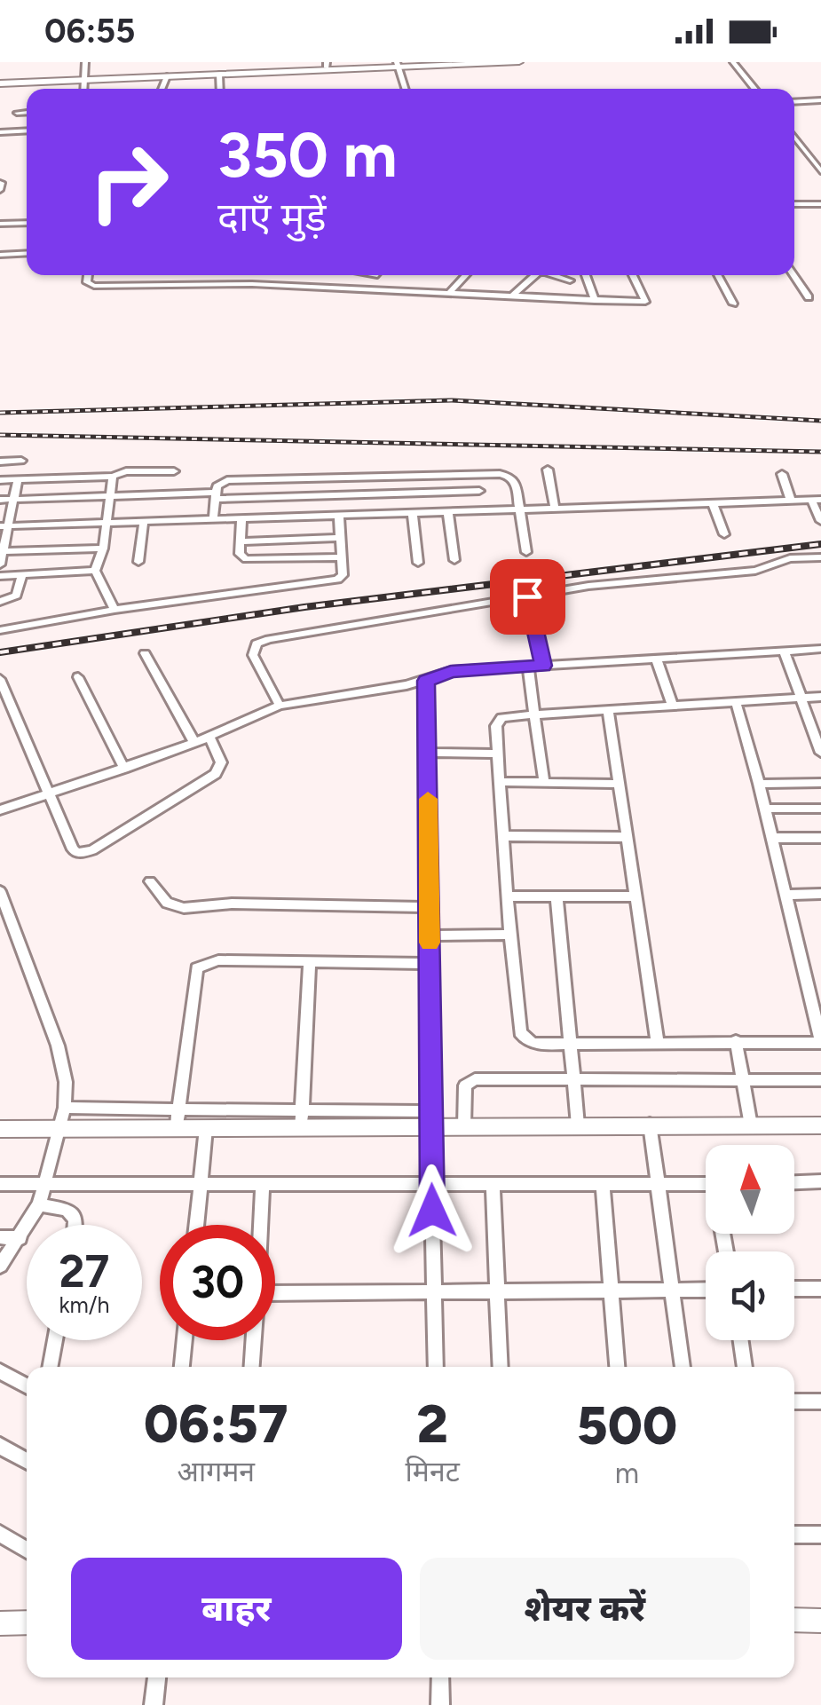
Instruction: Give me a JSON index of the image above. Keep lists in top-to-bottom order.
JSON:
{
  "north": "top",
  "page": {
    "status": "06:55",
    "turn": ["350 m", "दाएँ मुड़ें"],
    "speed": "27 km/h",
    "limit": "30",
    "eta": [
      "06:57",
      "आगमन",
      "2",
      "मिनट",
      "500",
      "m"
    ],
    "buttons": ["बाहर", "शेयर करें"]
  }
}
